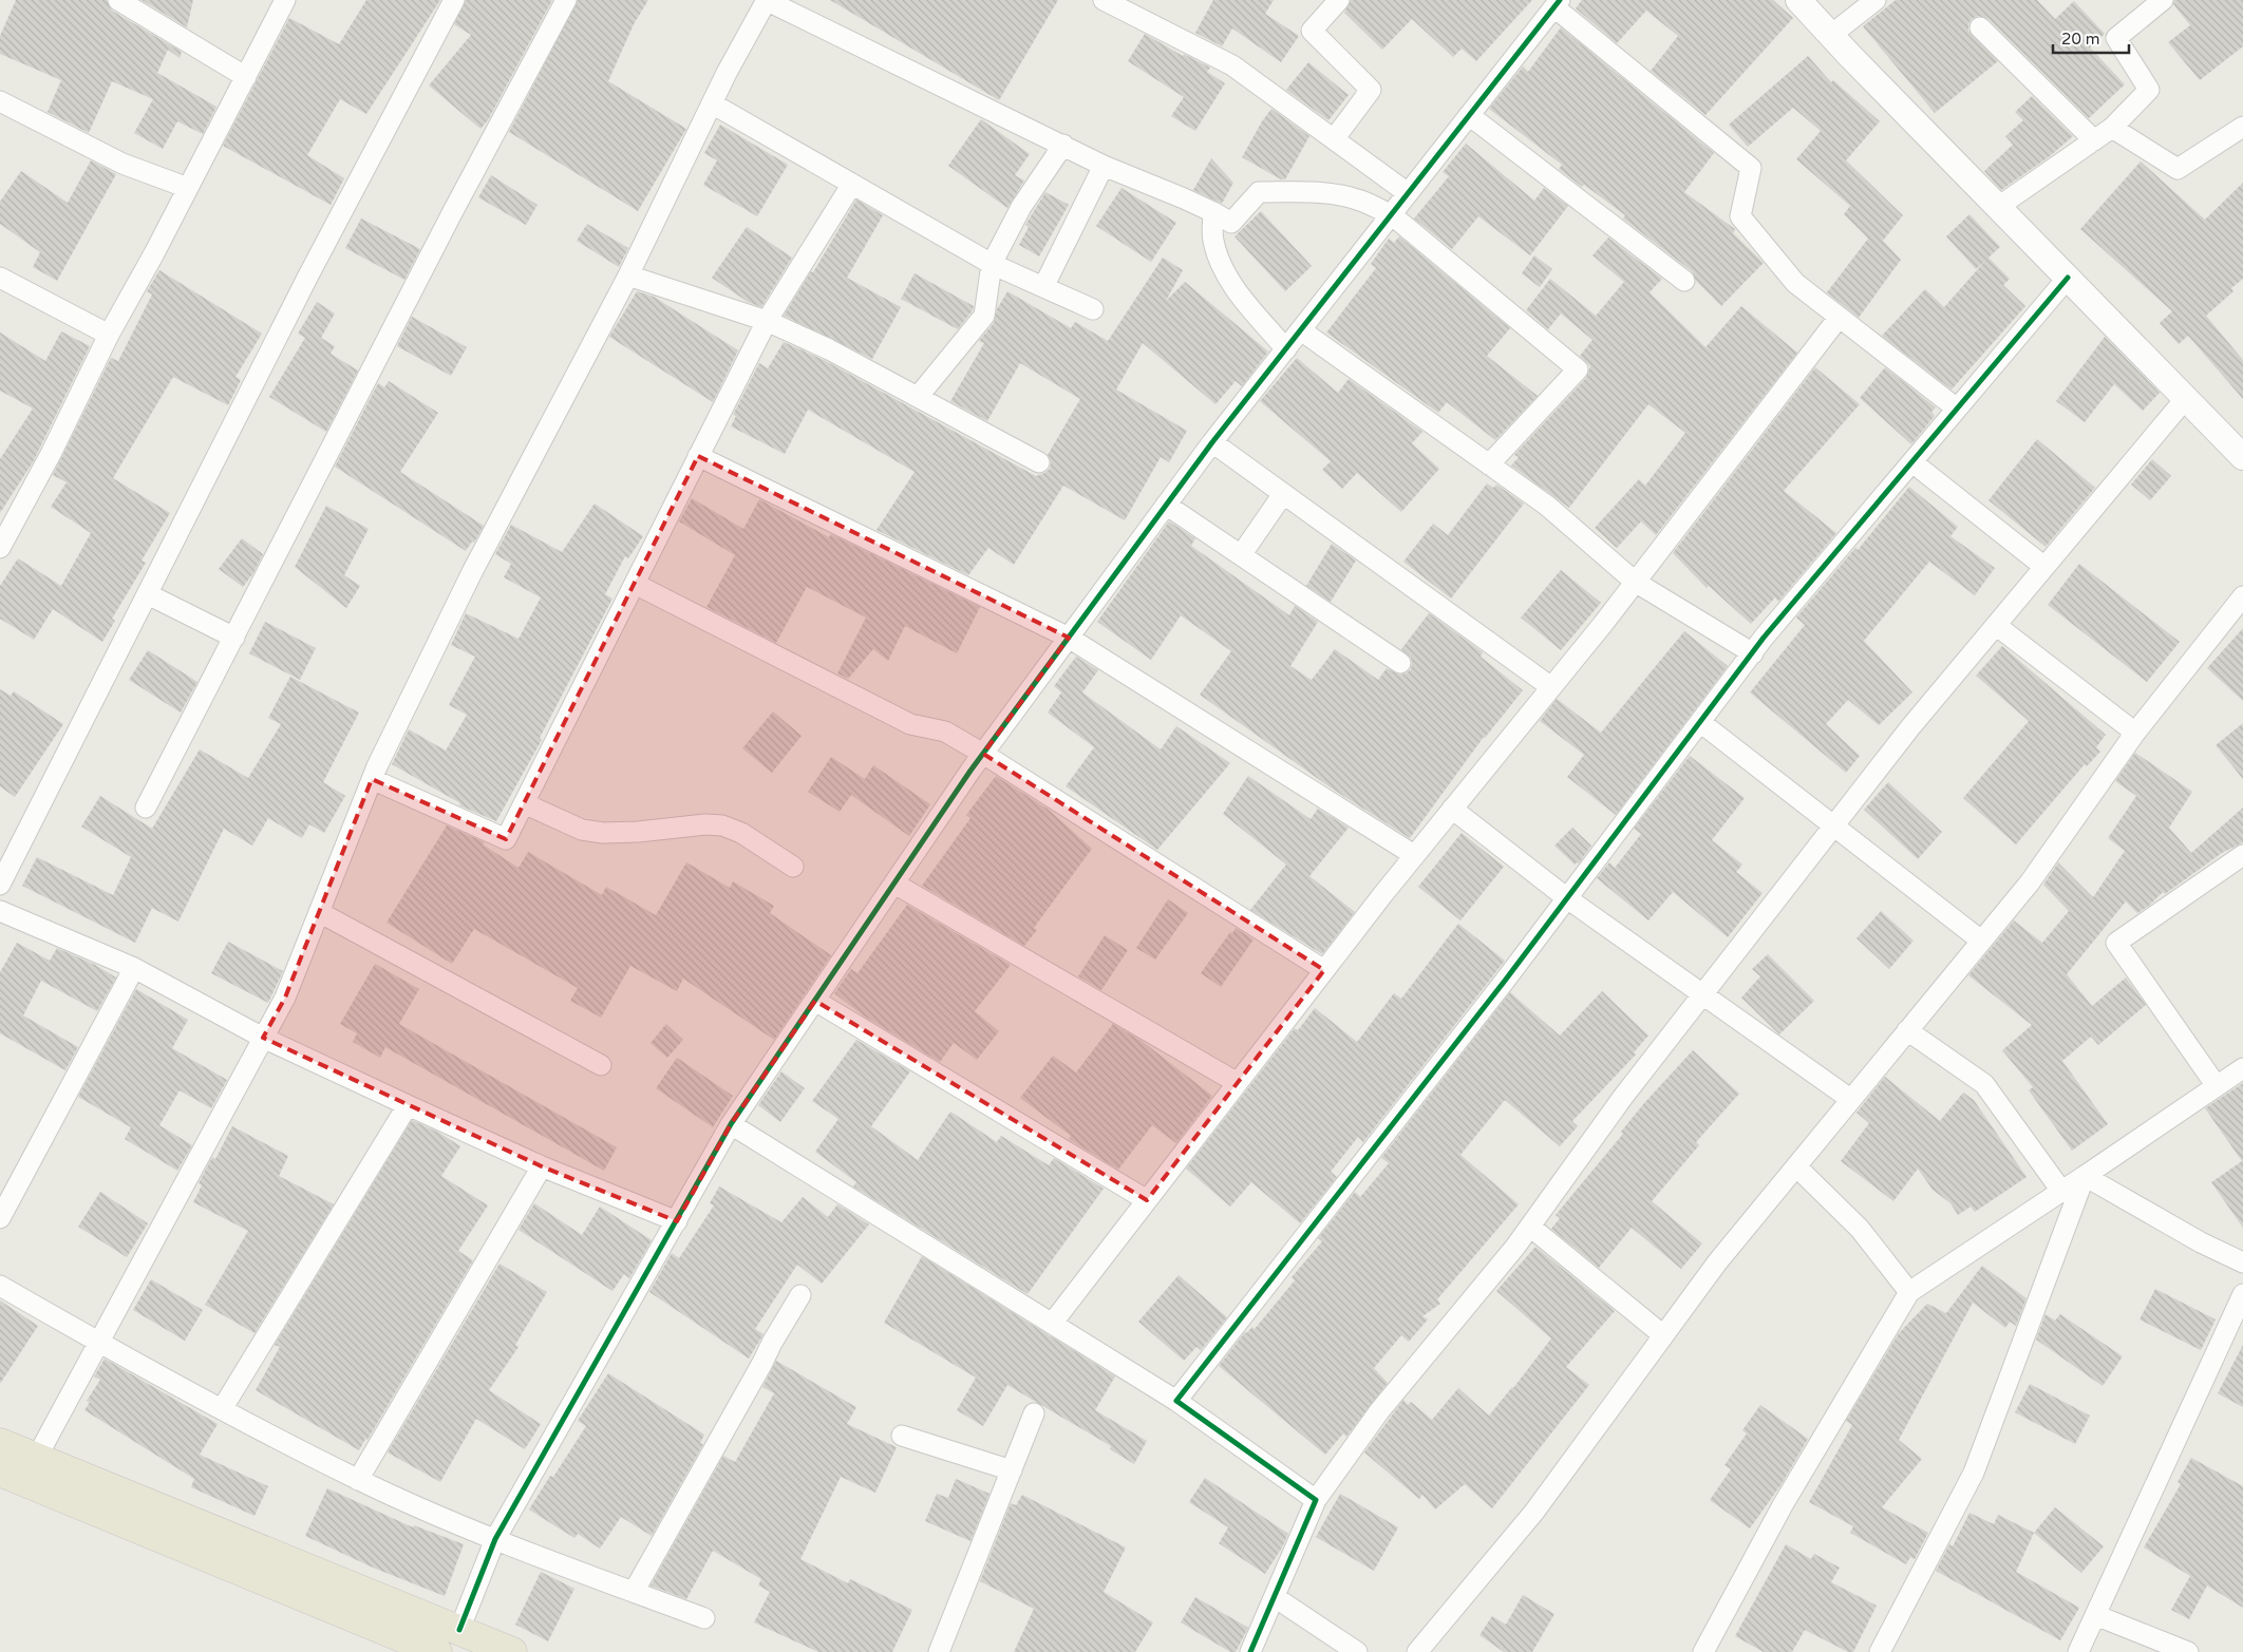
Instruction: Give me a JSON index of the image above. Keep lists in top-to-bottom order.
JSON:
{
  "scale_bar": "20 m"
}
